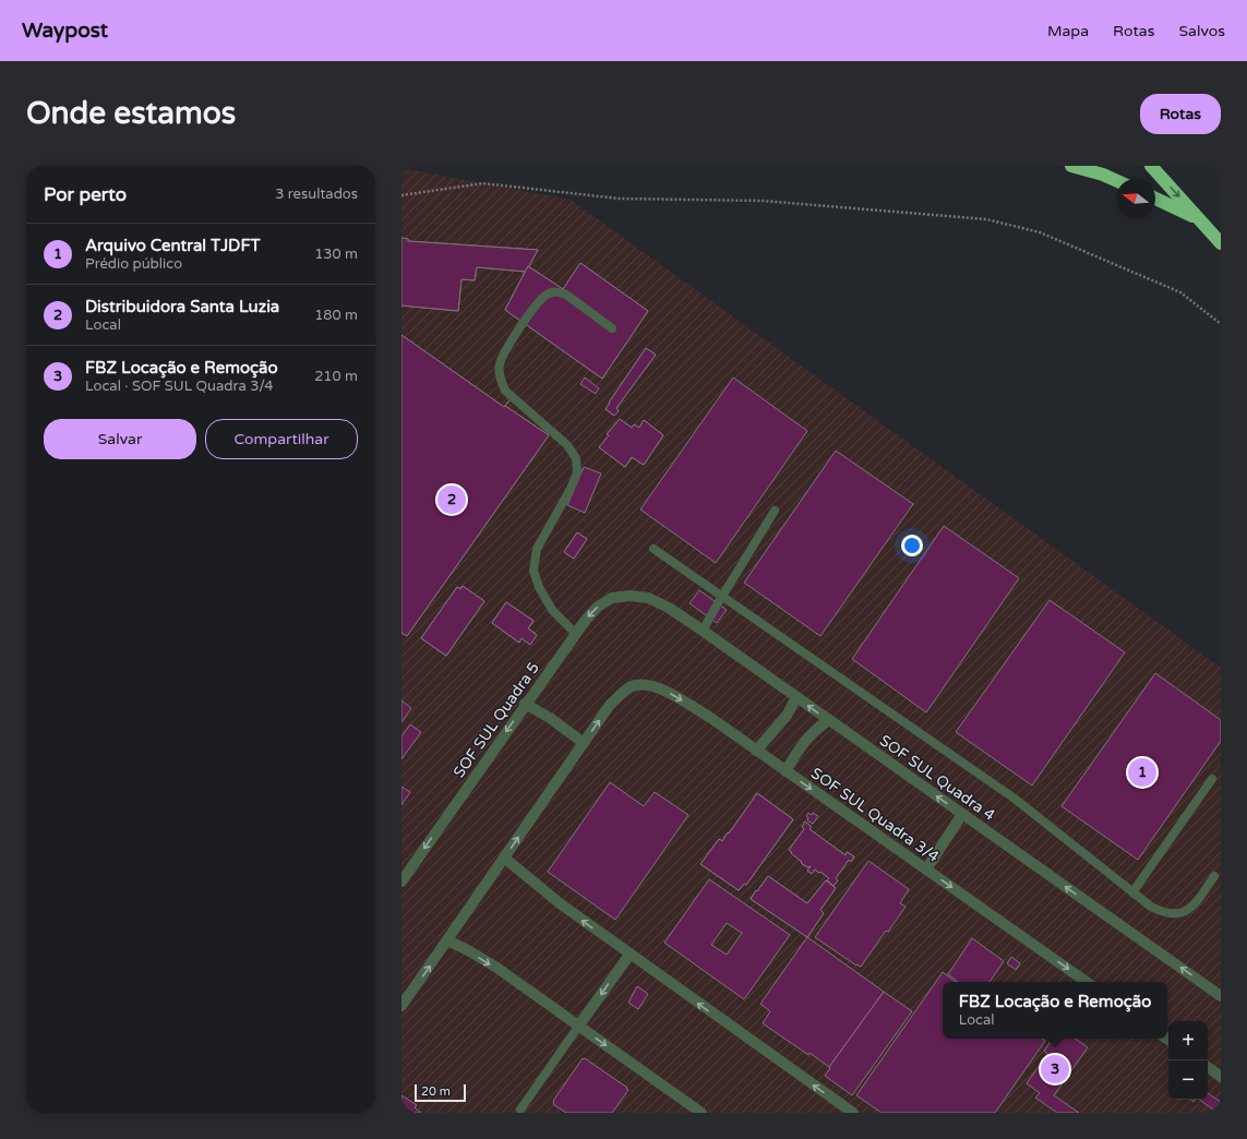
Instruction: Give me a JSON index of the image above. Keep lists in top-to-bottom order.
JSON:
{
  "streets": {
    "street": ["SOF SUL Quadra 5", "SOF SUL Quadra 4", "SOF SUL Quadra 3/4"]
  },
  "crossings": [
    ["SOF SUL Quadra 5", "SOF SUL Quadra 4"]
  ],
  "one_way": ["SOF SUL Quadra 4", "SOF SUL Quadra 3/4"],
  "scale_bar": "20 m",
  "north": "left",
  "page": {
    "header": "Waypost",
    "nav": ["Mapa", "Rotas", "Salvos"],
    "buttons": [
      "Rotas",
      ["Salvar", "Compartilhar"]
    ],
    "title": "Onde estamos",
    "heading": ["Por perto", "3 resultados"],
    "list": [
      {
        "mark": "1",
        "name": "Arquivo Central TJDFT",
        "note": "Prédio público",
        "value": "130 m"
      },
      {
        "mark": "2",
        "name": "Distribuidora Santa Luzia",
        "note": "Local",
        "value": "180 m"
      },
      {
        "mark": "3",
        "name": "FBZ Locação e Remoção",
        "note": "Local · SOF SUL Quadra 3/4",
        "value": "210 m"
      }
    ],
    "pins": ["2", "1", "3"],
    "popup": ["FBZ Locação e Remoção", "Local"],
    "map_buttons": ["+", "−"],
    "scale": "20 m"
  }
}
